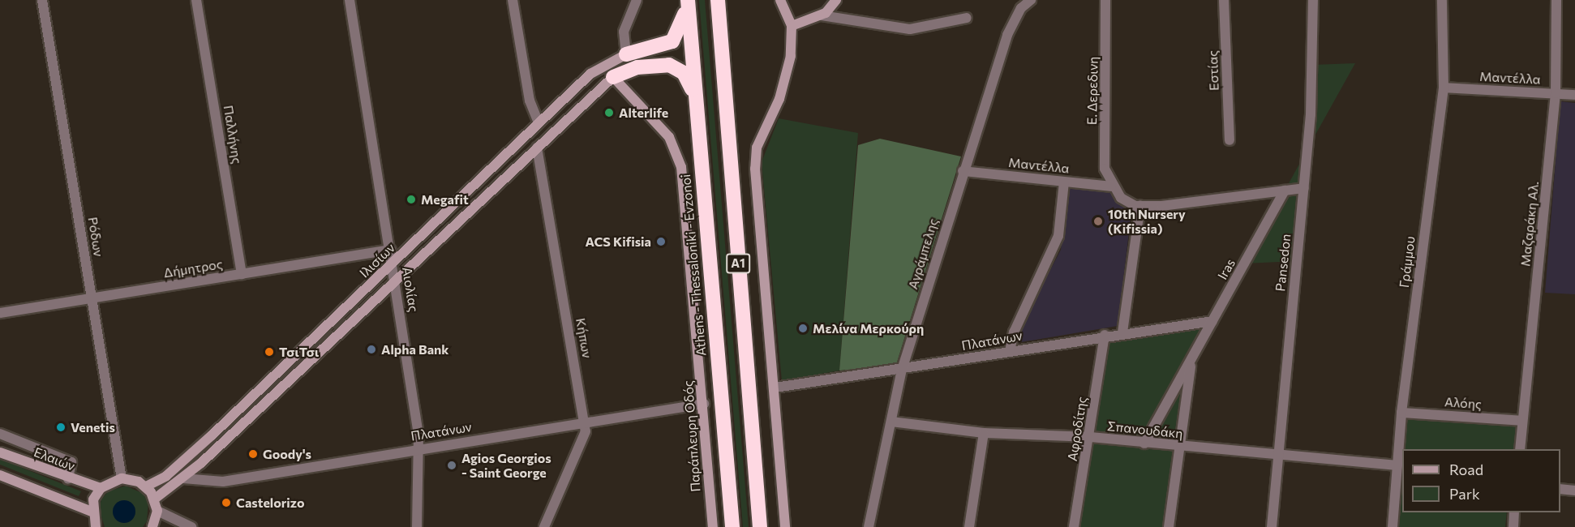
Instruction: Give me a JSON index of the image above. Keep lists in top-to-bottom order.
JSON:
{
  "streets": {
    "highway": ["Α1", "Athens - Thessaloniki - Evzonoi"],
    "main road": ["Ιλισίων", "Παράπλευρη Οδός", "Ελαιών"],
    "street": [
      "Εστίας",
      "Μαντέλλα",
      "Ε. Δερεδινη",
      "Παλλήνης",
      "Μαζαράκη Αλ.",
      "Ρόδων",
      "Αγράμπελης",
      "Γράμμου",
      "Pansedon",
      "Δήμητρος",
      "Iras",
      "Αιολίας",
      "Κήπων",
      "Πλατάνων",
      "Αλόης",
      "Αφροδίτης",
      "Σπανουδάκη"
    ]
  },
  "crossings": [
    ["Μαντέλλα", "Ε. Δερεδινη"],
    ["Μαντέλλα", "Μαζαράκη Αλ."],
    ["Μαντέλλα", "Αγράμπελης"],
    ["Μαντέλλα", "Γράμμου"],
    ["Παλλήνης", "Δήμητρος"],
    ["Μαζαράκη Αλ.", "Αλόης"],
    ["Ρόδων", "Δήμητρος"],
    ["Αγράμπελης", "Πλατάνων"],
    ["Αγράμπελης", "Σπανουδάκη"],
    ["Ιλισίων", "Αιολίας"],
    ["Ιλισίων", "Κήπων"],
    ["Ιλισίων", "Πλατάνων"],
    ["Ιλισίων", "Παράπλευρη Οδός"],
    ["Γράμμου", "Αλόης"],
    ["Γράμμου", "Σπανουδάκη"],
    ["Pansedon", "Σπανουδάκη"],
    ["Δήμητρος", "Αιολίας"],
    ["Iras", "Πλατάνων"],
    ["Iras", "Σπανουδάκη"],
    ["Αιολίας", "Πλατάνων"],
    ["Κήπων", "Πλατάνων"],
    ["Πλατάνων", "Αφροδίτης"],
    ["Πλατάνων", "Παράπλευρη Οδός"],
    ["Αφροδίτης", "Σπανουδάκη"]
  ],
  "places": [
    "Alterlife",
    "Megafit",
    "10th Nursery (Kifissia)",
    "ACS Kifisia",
    "Μελίνα Μερκούρη",
    "Alpha Bank",
    "ΤσιΤσι",
    "Venetis",
    "Goody's",
    "Agios Georgios - Saint George",
    "Castelorizo"
  ],
  "legend": ["Road", "Park"]
}
